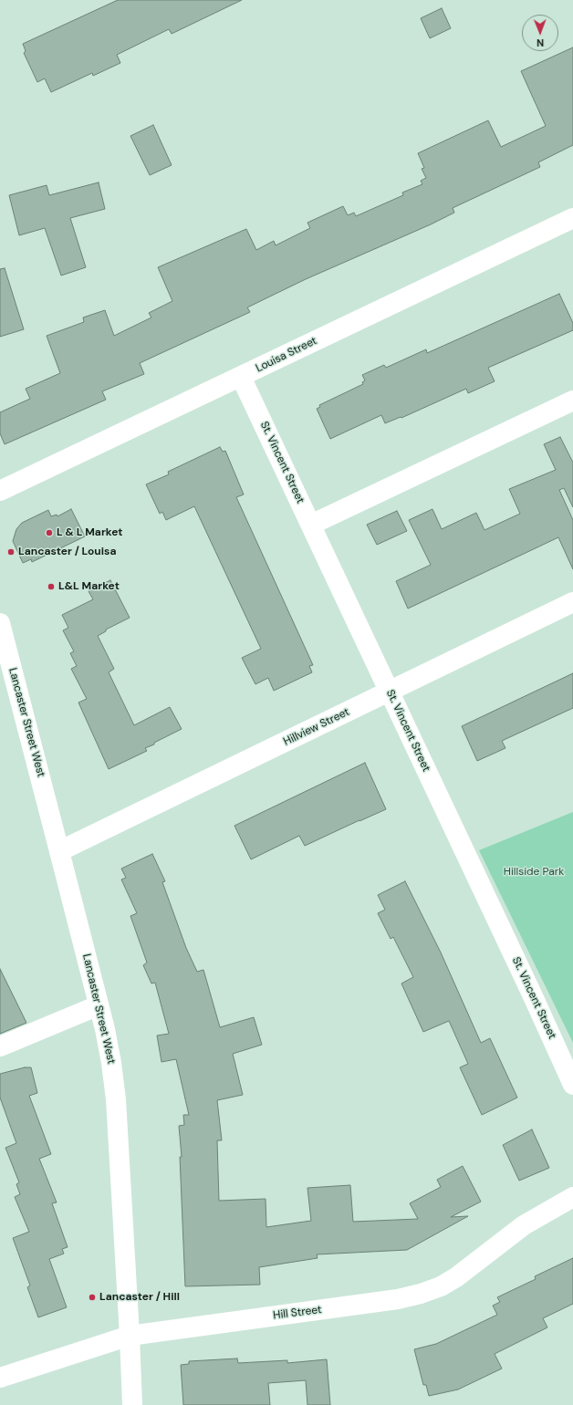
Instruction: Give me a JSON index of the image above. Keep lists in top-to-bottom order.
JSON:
{
  "streets": {
    "street": [
      "Louisa Street",
      "St. Vincent Street",
      "Lancaster Street West",
      "Hillview Street",
      "Hill Street"
    ]
  },
  "crossings": [
    ["Louisa Street", "St. Vincent Street"],
    ["St. Vincent Street", "Hillview Street"],
    ["Lancaster Street West", "Hillview Street"],
    ["Lancaster Street West", "Hill Street"]
  ],
  "parks": ["Hillside Park"],
  "places": [
    "L & L Market",
    "Lancaster / Louisa",
    "L&L Market",
    "Lancaster / Hill"
  ],
  "north": "bottom"
}
